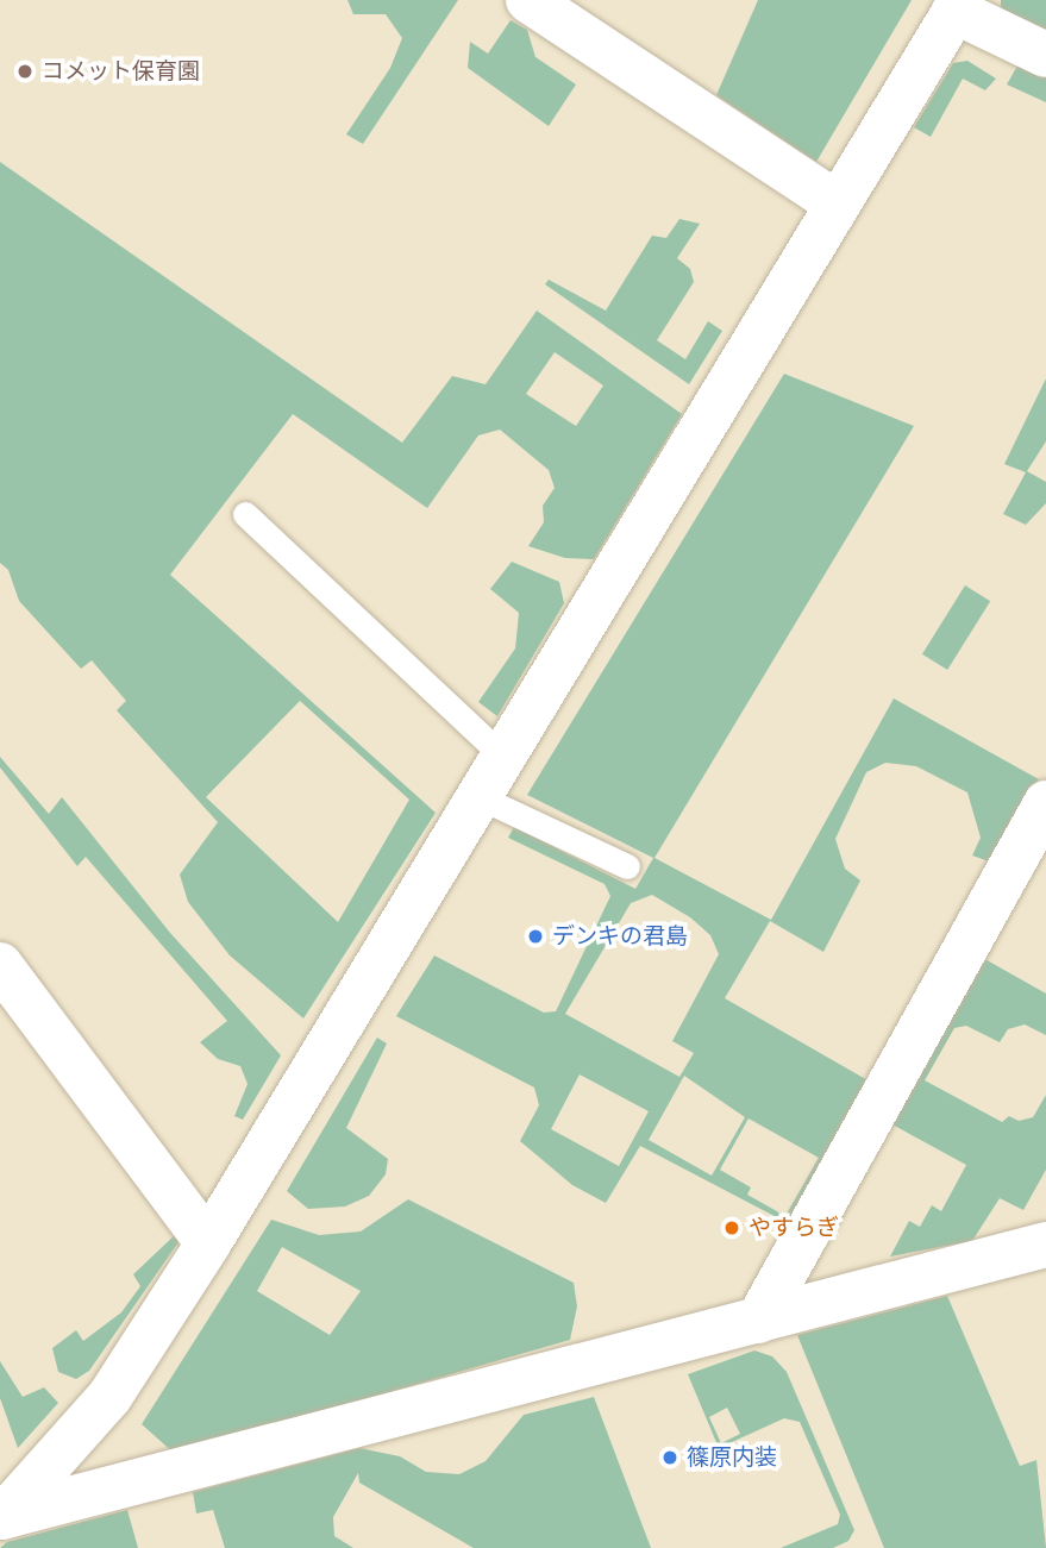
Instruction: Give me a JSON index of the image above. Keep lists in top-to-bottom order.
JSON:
{
  "places": [
    "コメット保育園",
    "デンキの君島",
    "やすらぎ",
    "篠原内装"
  ]
}
